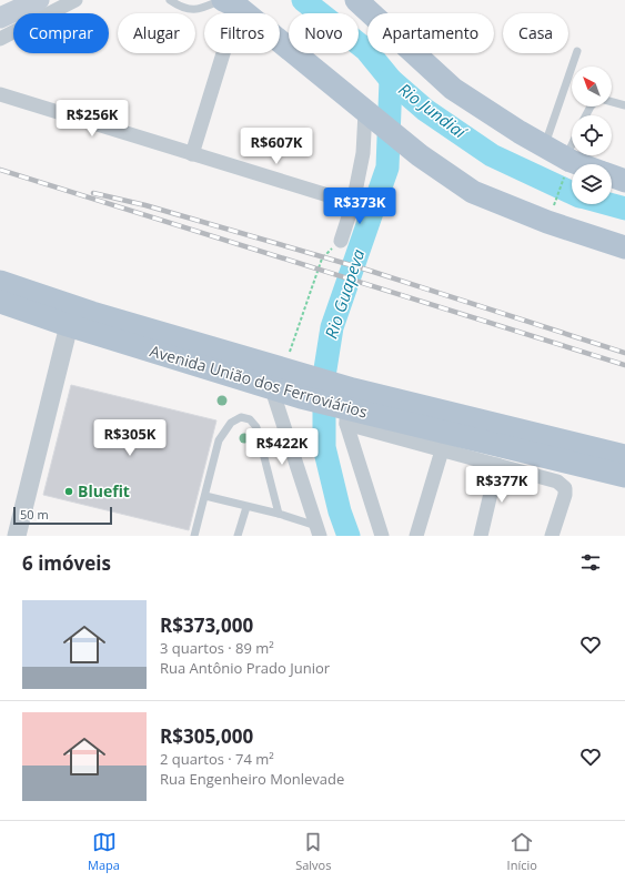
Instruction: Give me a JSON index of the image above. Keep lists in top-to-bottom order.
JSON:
{
  "streets": {
    "main road": ["Avenida União dos Ferroviários"]
  },
  "water": ["Rio Jundiaí", "Rio Guapeva"],
  "places": ["Bluefit"],
  "scale_bar": "50 m",
  "north": "top left",
  "page": {
    "chip": [
      "Comprar",
      "Alugar",
      "Filtros",
      "Novo",
      "Apartamento",
      "Casa"
    ],
    "price": [
      "R$256K",
      "R$607K",
      "R$373K",
      "R$305K",
      "R$422K",
      "R$377K"
    ],
    "scale": "50 m",
    "heading": "6 imóveis",
    "list": [
      {
        "name": "R$373,000",
        "note": "3 quartos · 89 m² · Rua Antônio Prado Junior"
      },
      {
        "name": "R$305,000",
        "note": "2 quartos · 74 m² · Rua Engenheiro Monlevade"
      }
    ],
    "tabs": ["Mapa", "Salvos", "Início"]
  }
}
